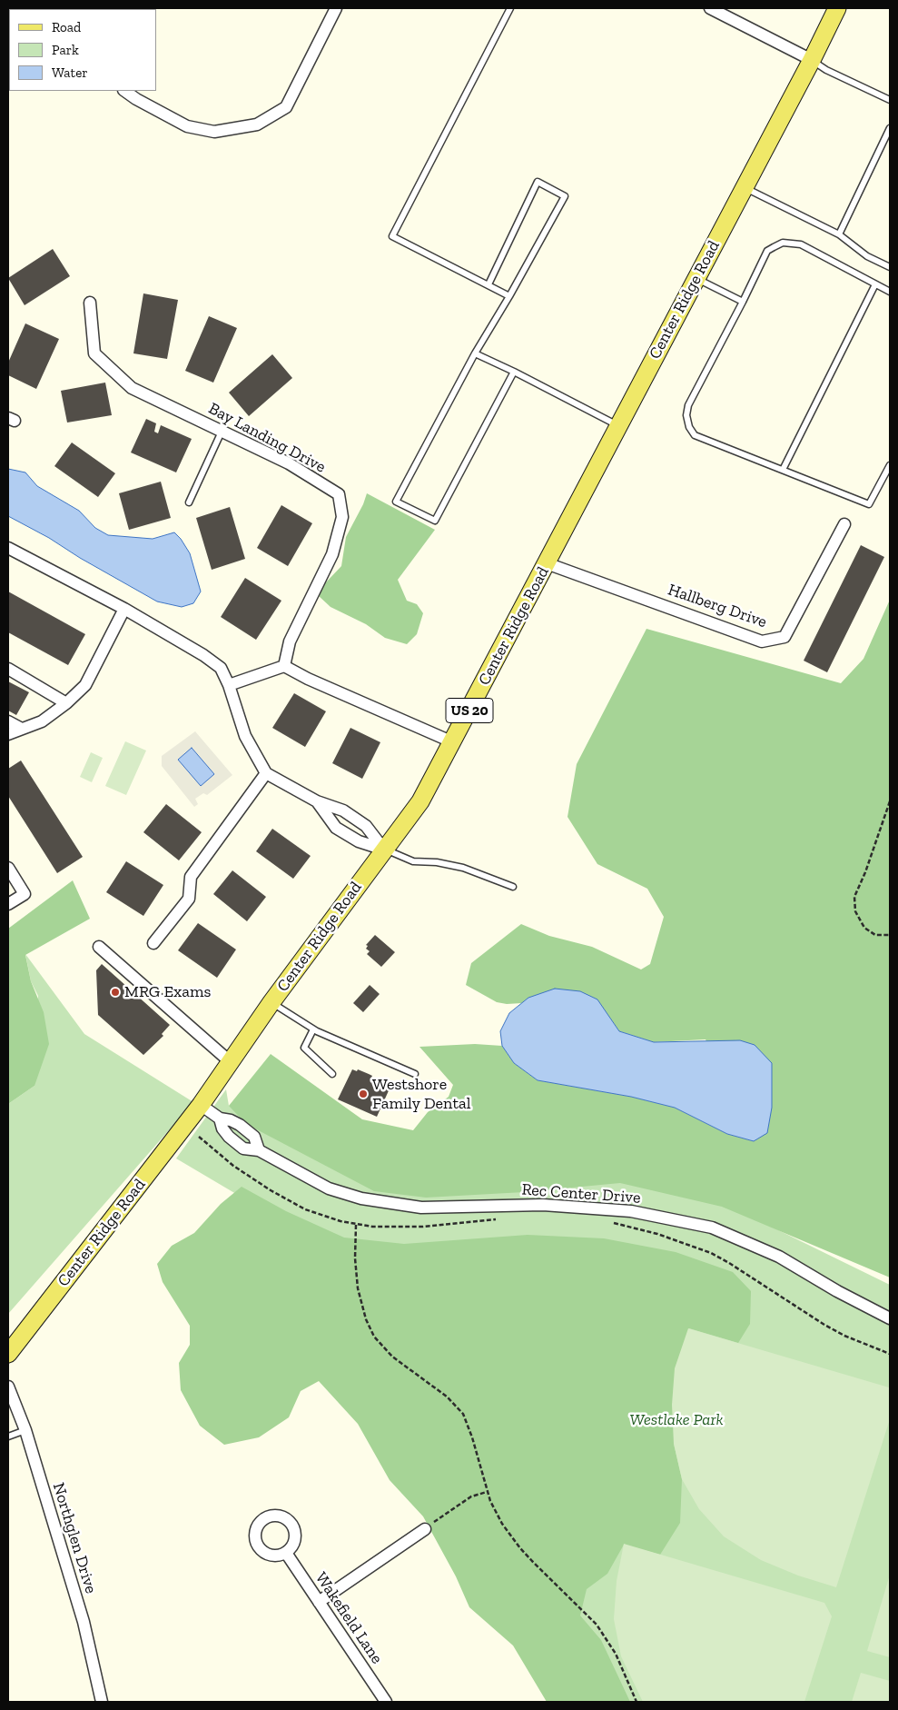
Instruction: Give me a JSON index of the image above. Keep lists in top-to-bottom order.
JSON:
{
  "streets": {
    "main road": ["Center Ridge Road", "US 20"],
    "street": [
      "Bay Landing Drive",
      "Hallberg Drive",
      "Rec Center Drive",
      "Northglen Drive",
      "Wakefield Lane"
    ]
  },
  "crossings": [
    ["Center Ridge Road", "Hallberg Drive"],
    ["Center Ridge Road", "Rec Center Drive"]
  ],
  "parks": ["Westlake Park"],
  "places": ["MRG Exams", "Westshore Family Dental"],
  "legend": ["Road", "Park", "Water"]
}
